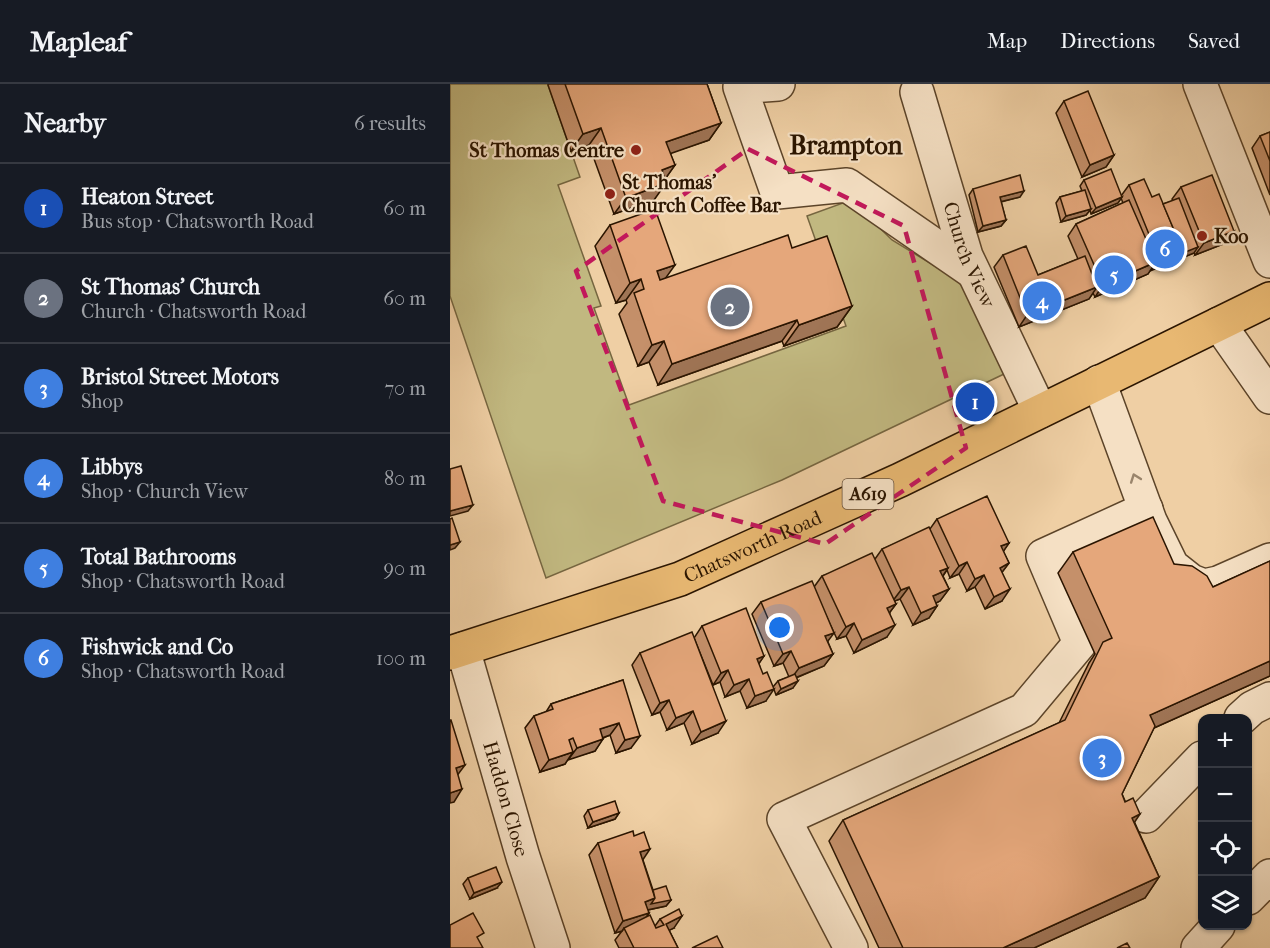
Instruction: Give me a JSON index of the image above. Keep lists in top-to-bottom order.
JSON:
{
  "streets": {
    "highway": ["A619", "Chatsworth Road"],
    "street": ["Church View", "Haddon Close"]
  },
  "crossings": [
    ["Church View", "Chatsworth Road"],
    ["Chatsworth Road", "Haddon Close"]
  ],
  "districts": ["Brampton"],
  "places": ["St Thomas Centre", "St Thomas' Church Coffee Bar", "Koo"],
  "page": {
    "header": "Mapleaf",
    "nav": ["Map", "Directions", "Saved"],
    "heading": ["Nearby", "6 results"],
    "list": [
      {
        "mark": "1",
        "name": "Heaton Street",
        "note": "Bus stop · Chatsworth Road",
        "value": "60 m"
      },
      {
        "mark": "2",
        "name": "St Thomas' Church",
        "note": "Church · Chatsworth Road",
        "value": "60 m"
      },
      {
        "mark": "3",
        "name": "Bristol Street Motors",
        "note": "Shop",
        "value": "70 m"
      },
      {
        "mark": "4",
        "name": "Libbys",
        "note": "Shop · Church View",
        "value": "80 m"
      },
      {
        "mark": "5",
        "name": "Total Bathrooms",
        "note": "Shop · Chatsworth Road",
        "value": "90 m"
      },
      {
        "mark": "6",
        "name": "Fishwick and Co",
        "note": "Shop · Chatsworth Road",
        "value": "100 m"
      }
    ],
    "pins": [
      "6",
      "5",
      "4",
      "2",
      "1",
      "3"
    ],
    "map_buttons": ["+", "−"]
  }
}
